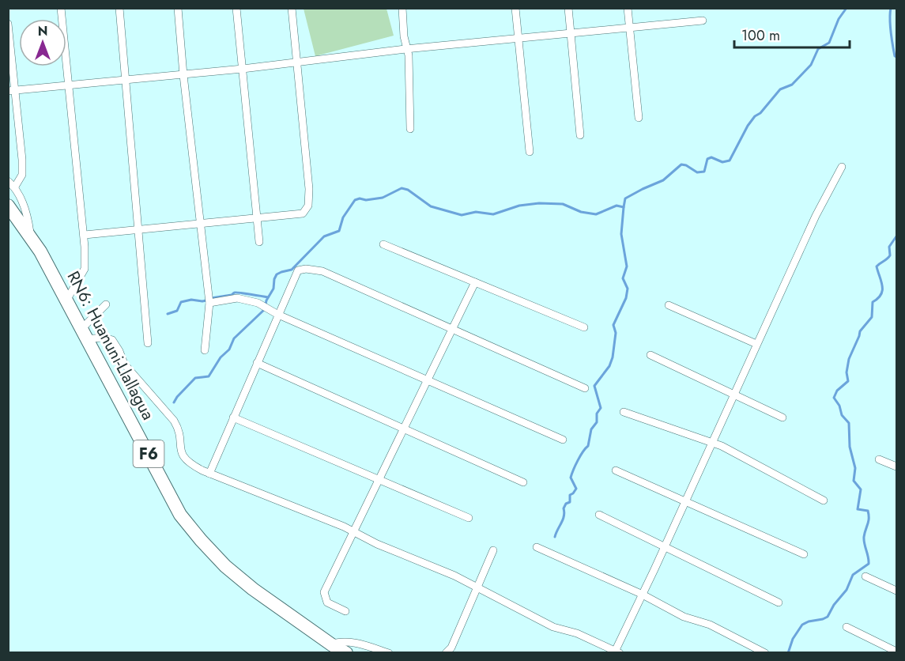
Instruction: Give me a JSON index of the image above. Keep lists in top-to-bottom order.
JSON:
{
  "streets": {
    "highway": ["RN6: Huanuni-Llallagua", "F6"]
  },
  "scale_bar": "100 m",
  "north": "top"
}
